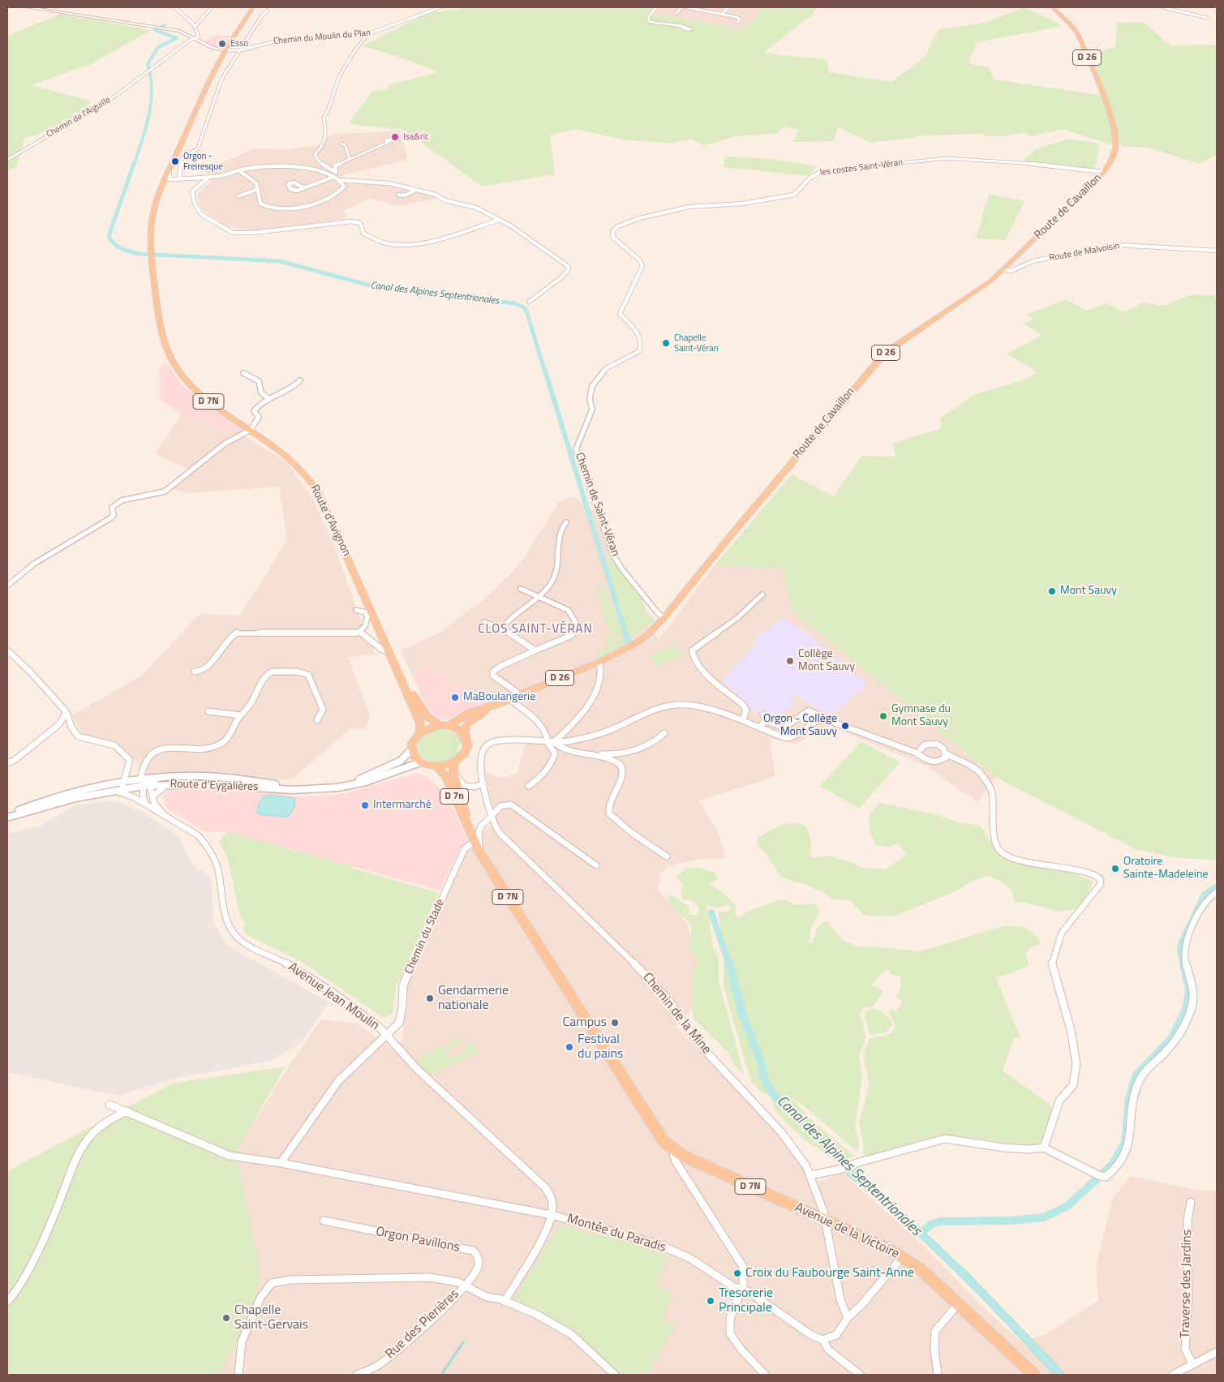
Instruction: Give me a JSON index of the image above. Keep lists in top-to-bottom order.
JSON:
{
  "streets": {
    "main road": [
      "D 26",
      "Route de Cavaillon",
      "D 7N",
      "Route d'Avignon",
      "D 7n",
      "Avenue de la Victoire"
    ],
    "street": [
      "Chemin du Moulin du Plan",
      "Chemin de l'Aiguille",
      "les costes Saint-Véran",
      "Route de Malvoisin",
      "Chemin de Saint-Véran",
      "Route d’Eygalières",
      "Chemin du Stade",
      "Avenue Jean Moulin",
      "Chemin de la Mine",
      "Montée du Paradis",
      "Orgon Pavillons",
      "Traverse des Jardins",
      "Rue des Pierières"
    ]
  },
  "crossings": [
    ["Chemin du Moulin du Plan", "D 7N"],
    ["les costes Saint-Véran", "Route de Cavaillon"],
    ["les costes Saint-Véran", "Chemin de Saint-Véran"],
    ["Route de Cavaillon", "Route de Malvoisin"],
    ["Route de Cavaillon", "D 7N"],
    ["Route de Cavaillon", "Chemin de Saint-Véran"],
    ["Route de Cavaillon", "Route d'Avignon"],
    ["Route de Cavaillon", "Route d’Eygalières"],
    ["Route de Cavaillon", "D 7n"],
    ["D 7N", "Route d'Avignon"],
    ["D 7N", "Route d’Eygalières"],
    ["D 7N", "D 7n"],
    ["D 7N", "Chemin du Stade"],
    ["D 7N", "Avenue de la Victoire"],
    ["Route d'Avignon", "Route d’Eygalières"],
    ["Route d'Avignon", "D 7n"],
    ["Route d’Eygalières", "D 7n"],
    ["Route d’Eygalières", "Avenue Jean Moulin"],
    ["Chemin du Stade", "Avenue Jean Moulin"],
    ["Chemin du Stade", "Montée du Paradis"],
    ["Avenue Jean Moulin", "Montée du Paradis"],
    ["Chemin de la Mine", "Avenue de la Victoire"],
    ["Orgon Pavillons", "Rue des Pierières"]
  ],
  "districts": ["CLOS SAINT-VÉRAN"],
  "water": ["Canal des Alpines Septentrionales"],
  "places": [
    "Esso",
    "Isa&ric",
    "Orgon - Freiresque",
    "Chapelle Saint-Véran",
    "Mont Sauvy",
    "Collège Mont Sauvy",
    "MaBoulangerie",
    "Gymnase du Mont Sauvy",
    "Orgon - Collège Mont Sauvy",
    "Intermarché",
    "Oratoire Sainte-Madeleine",
    "Gendarmerie nationale",
    "Campus",
    "Festival du pains",
    "Croix du Faubourge Saint-Anne",
    "Tresorerie Principale",
    "Chapelle Saint-Gervais"
  ]
}
